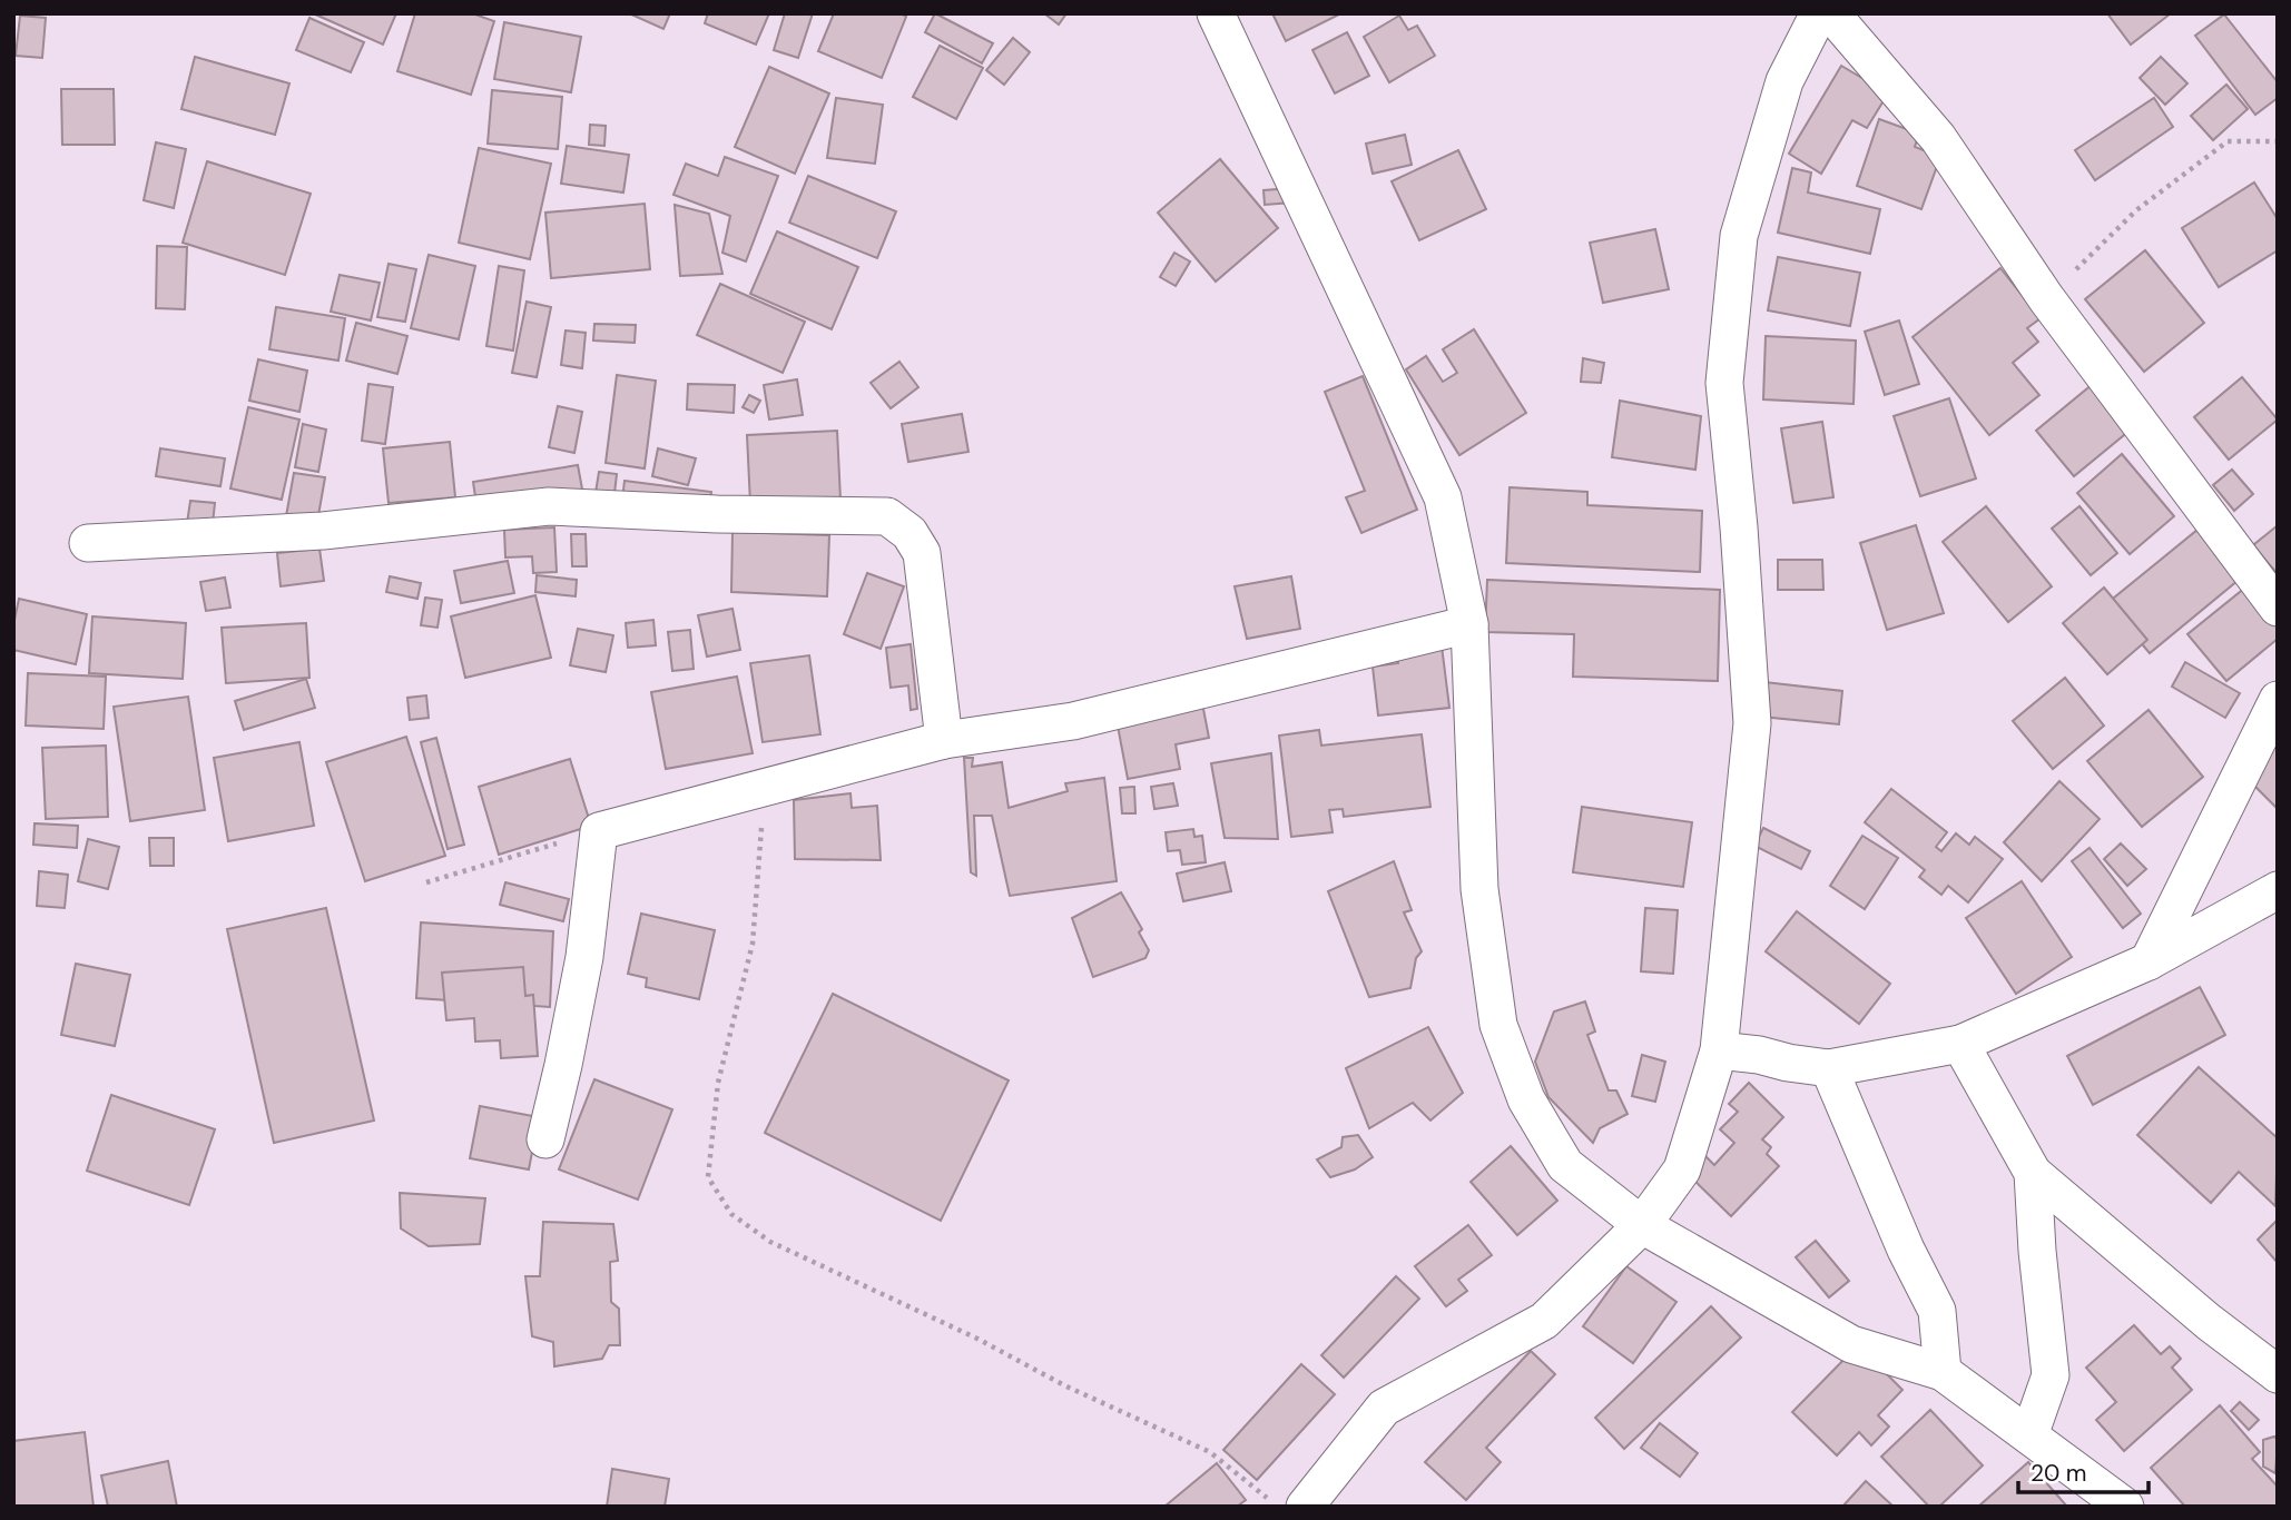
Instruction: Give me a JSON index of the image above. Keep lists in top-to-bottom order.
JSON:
{
  "scale_bar": "20 m"
}
